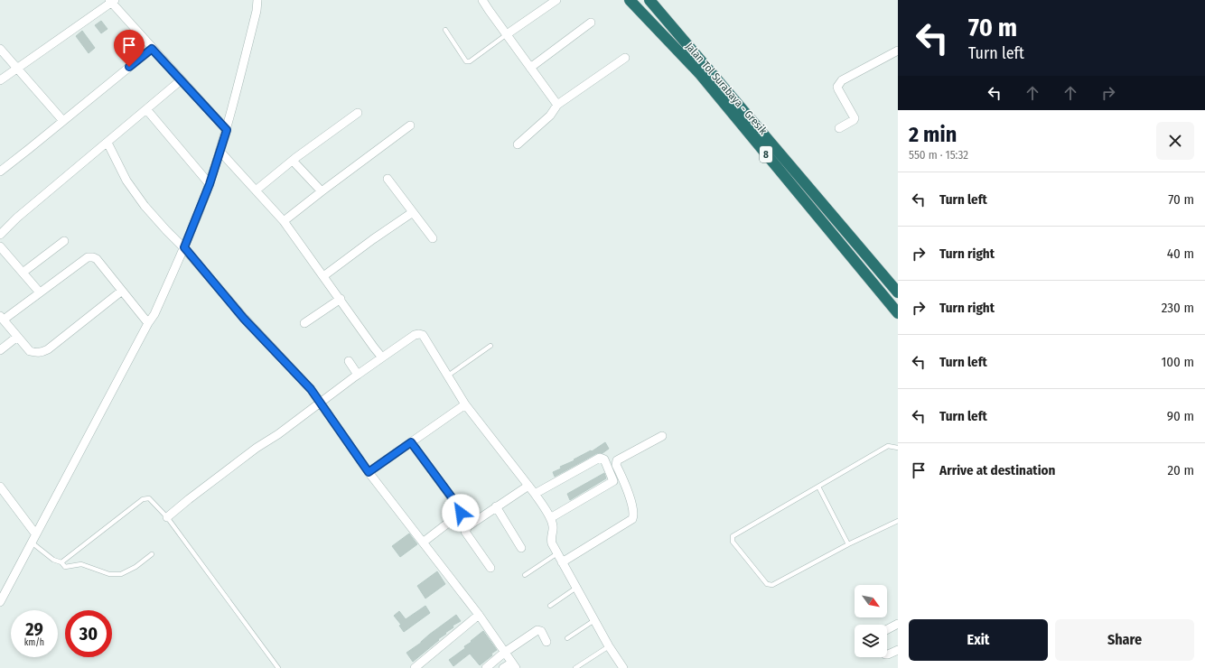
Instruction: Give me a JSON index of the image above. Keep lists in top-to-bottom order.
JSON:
{
  "streets": {
    "highway": ["Jalan Tol Surabaya - Gresik", "8"]
  },
  "north": "bottom right",
  "page": {
    "turn": ["70 m", "Turn left"],
    "heading": ["2 min", "550 m · 15:32"],
    "list": [
      {
        "name": "Turn left",
        "value": "70 m"
      },
      {
        "name": "Turn right",
        "value": "40 m"
      },
      {
        "name": "Turn right",
        "value": "230 m"
      },
      {
        "name": "Turn left",
        "value": "100 m"
      },
      {
        "name": "Turn left",
        "value": "90 m"
      },
      {
        "name": "Arrive at destination",
        "value": "20 m"
      }
    ],
    "speed": "29 km/h",
    "limit": "30",
    "buttons": ["Exit", "Share"]
  }
}
